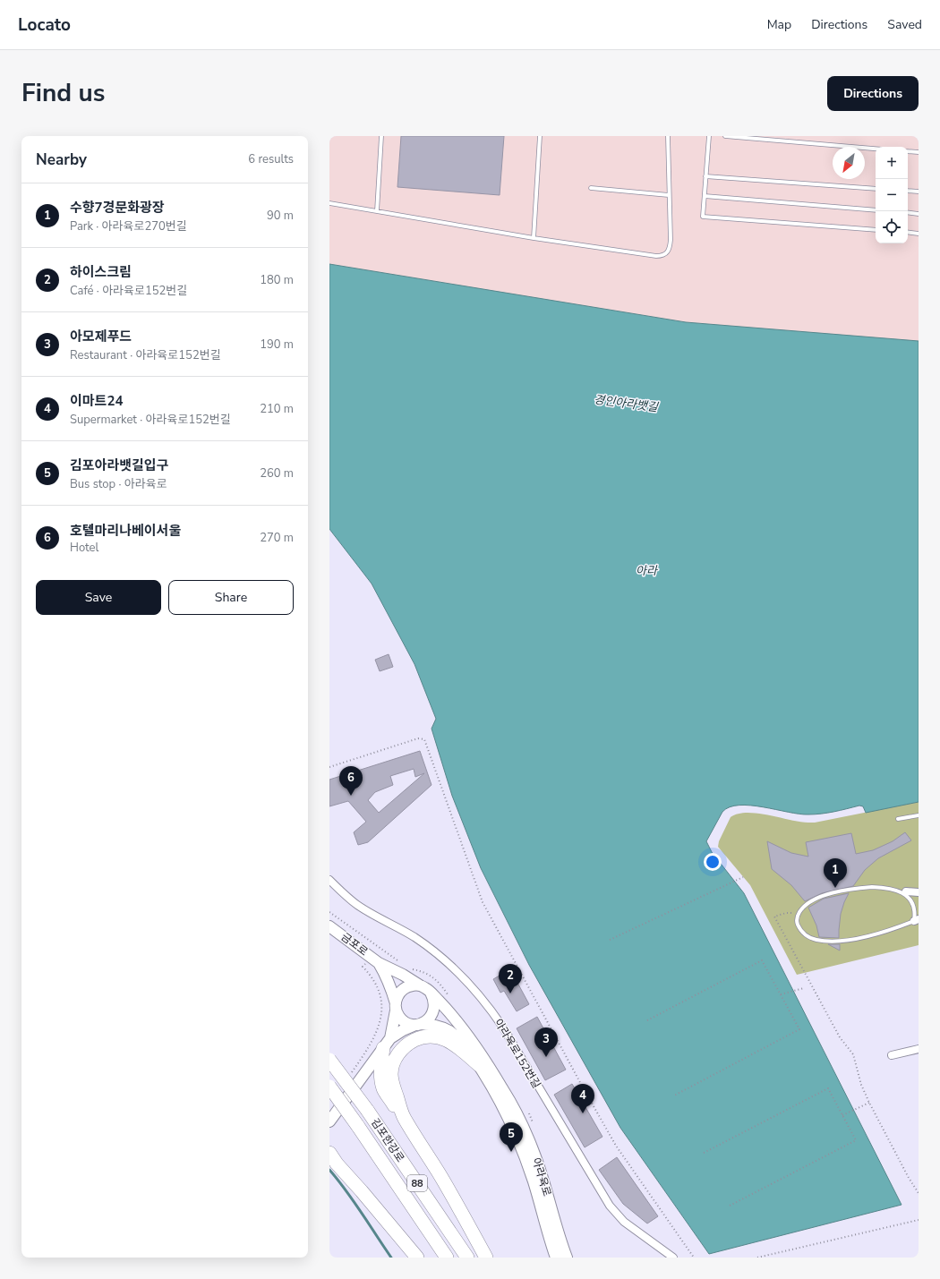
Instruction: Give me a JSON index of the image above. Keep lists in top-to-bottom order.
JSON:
{
  "streets": {
    "highway": ["김포한강로", "88"],
    "street": ["금포로", "아라육로152번길", "아라육로"]
  },
  "water": ["경인아라뱃길", "아라"],
  "north": "bottom left",
  "page": {
    "header": "Locato",
    "nav": ["Map", "Directions", "Saved"],
    "title": "Find us",
    "buttons": [
      "Directions",
      ["Save", "Share"]
    ],
    "heading": ["Nearby", "6 results"],
    "map_buttons": ["+", "−"],
    "list": [
      {
        "mark": "1",
        "name": "수향7경문화광장",
        "note": "Park · 아라육로270번길",
        "value": "90 m"
      },
      {
        "mark": "2",
        "name": "하이스크림",
        "note": "Café · 아라육로152번길",
        "value": "180 m"
      },
      {
        "mark": "3",
        "name": "아모제푸드",
        "note": "Restaurant · 아라육로152번길",
        "value": "190 m"
      },
      {
        "mark": "4",
        "name": "이마트24",
        "note": "Supermarket · 아라육로152번길",
        "value": "210 m"
      },
      {
        "mark": "5",
        "name": "김포아라뱃길입구",
        "note": "Bus stop · 아라육로",
        "value": "260 m"
      },
      {
        "mark": "6",
        "name": "호텔마리나베이서울",
        "note": "Hotel",
        "value": "270 m"
      }
    ],
    "pins": [
      "6",
      "1",
      "2",
      "3",
      "4",
      "5"
    ]
  }
}
